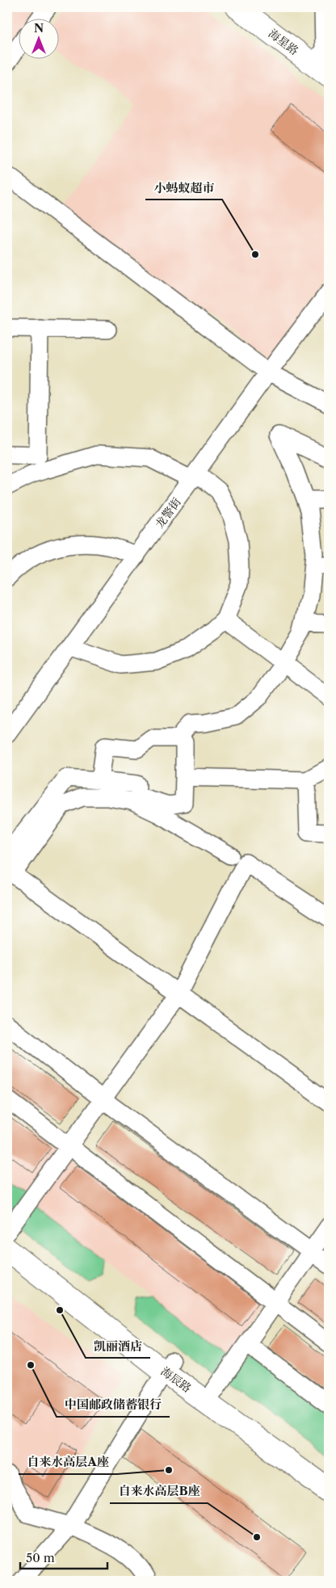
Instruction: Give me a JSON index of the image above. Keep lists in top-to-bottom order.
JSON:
{
  "streets": {
    "main road": ["海星路", "海辰路"],
    "street": ["龙警街"]
  },
  "places": [
    "小蚂蚁超市",
    "凯丽酒店",
    "中国邮政储蓄银行",
    "自来水高层A座",
    "自来水高层B座"
  ],
  "scale_bar": "50 m",
  "north": "top"
}
